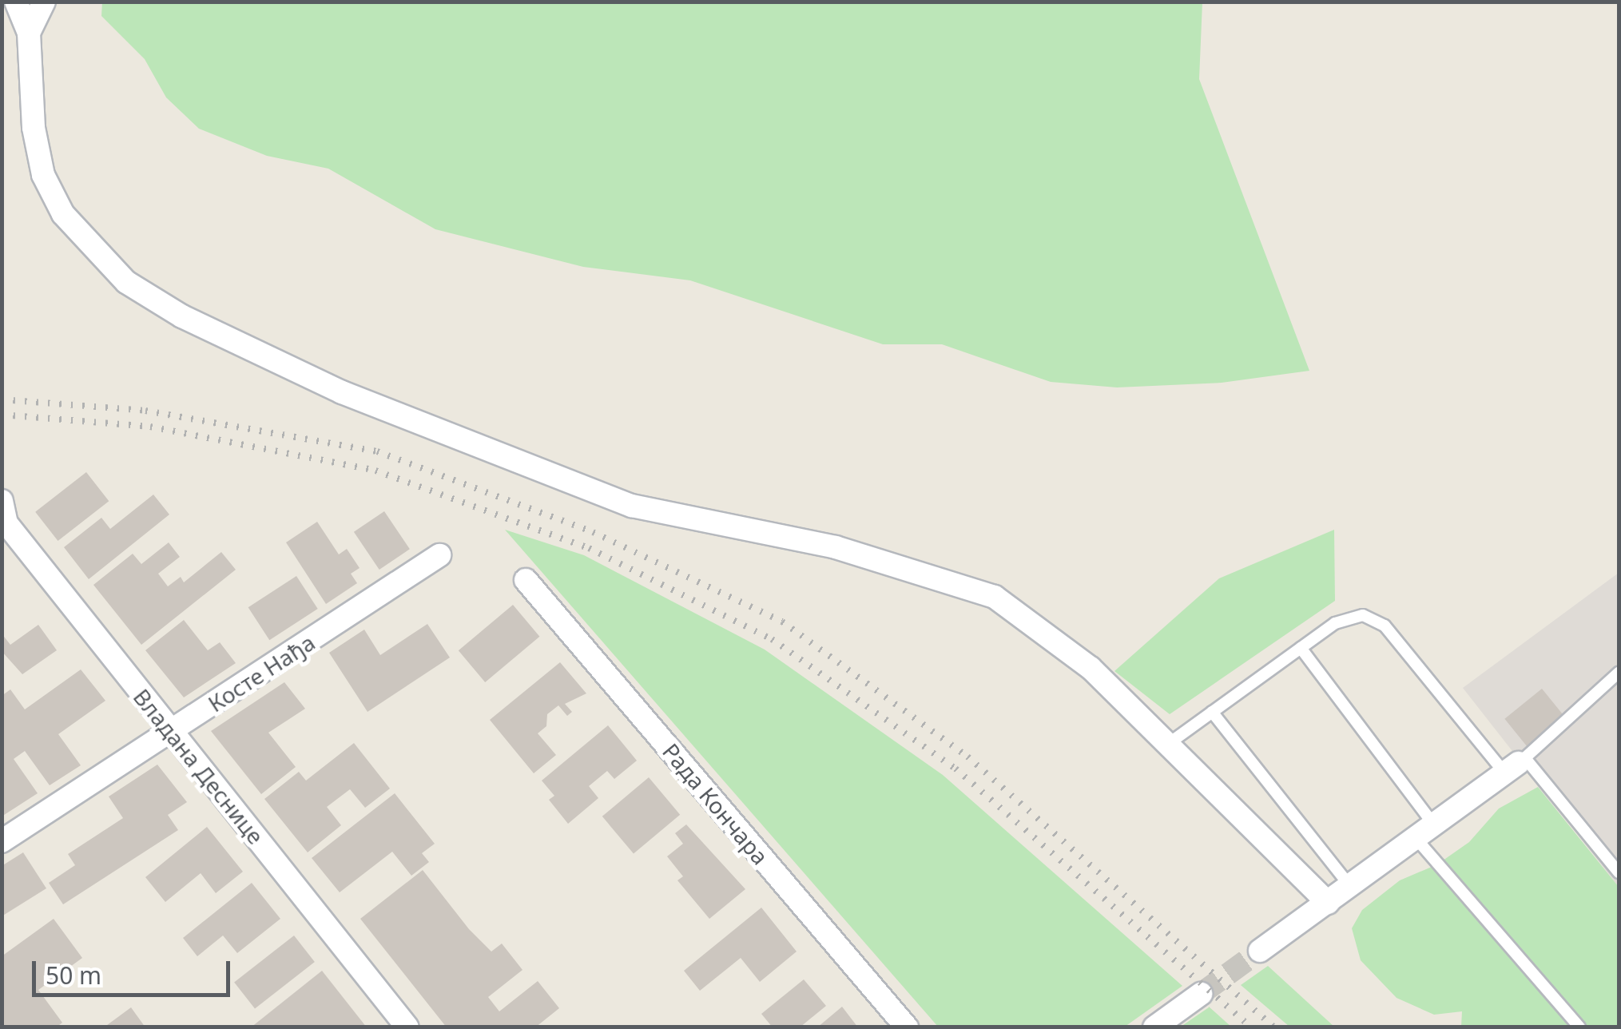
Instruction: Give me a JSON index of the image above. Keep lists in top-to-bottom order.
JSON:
{
  "streets": {
    "street": ["Косте Нађа", "Владана Деснице", "Рада Кончара"]
  },
  "crossings": [
    ["Косте Нађа", "Владана Деснице"]
  ],
  "scale_bar": "50 m"
}
